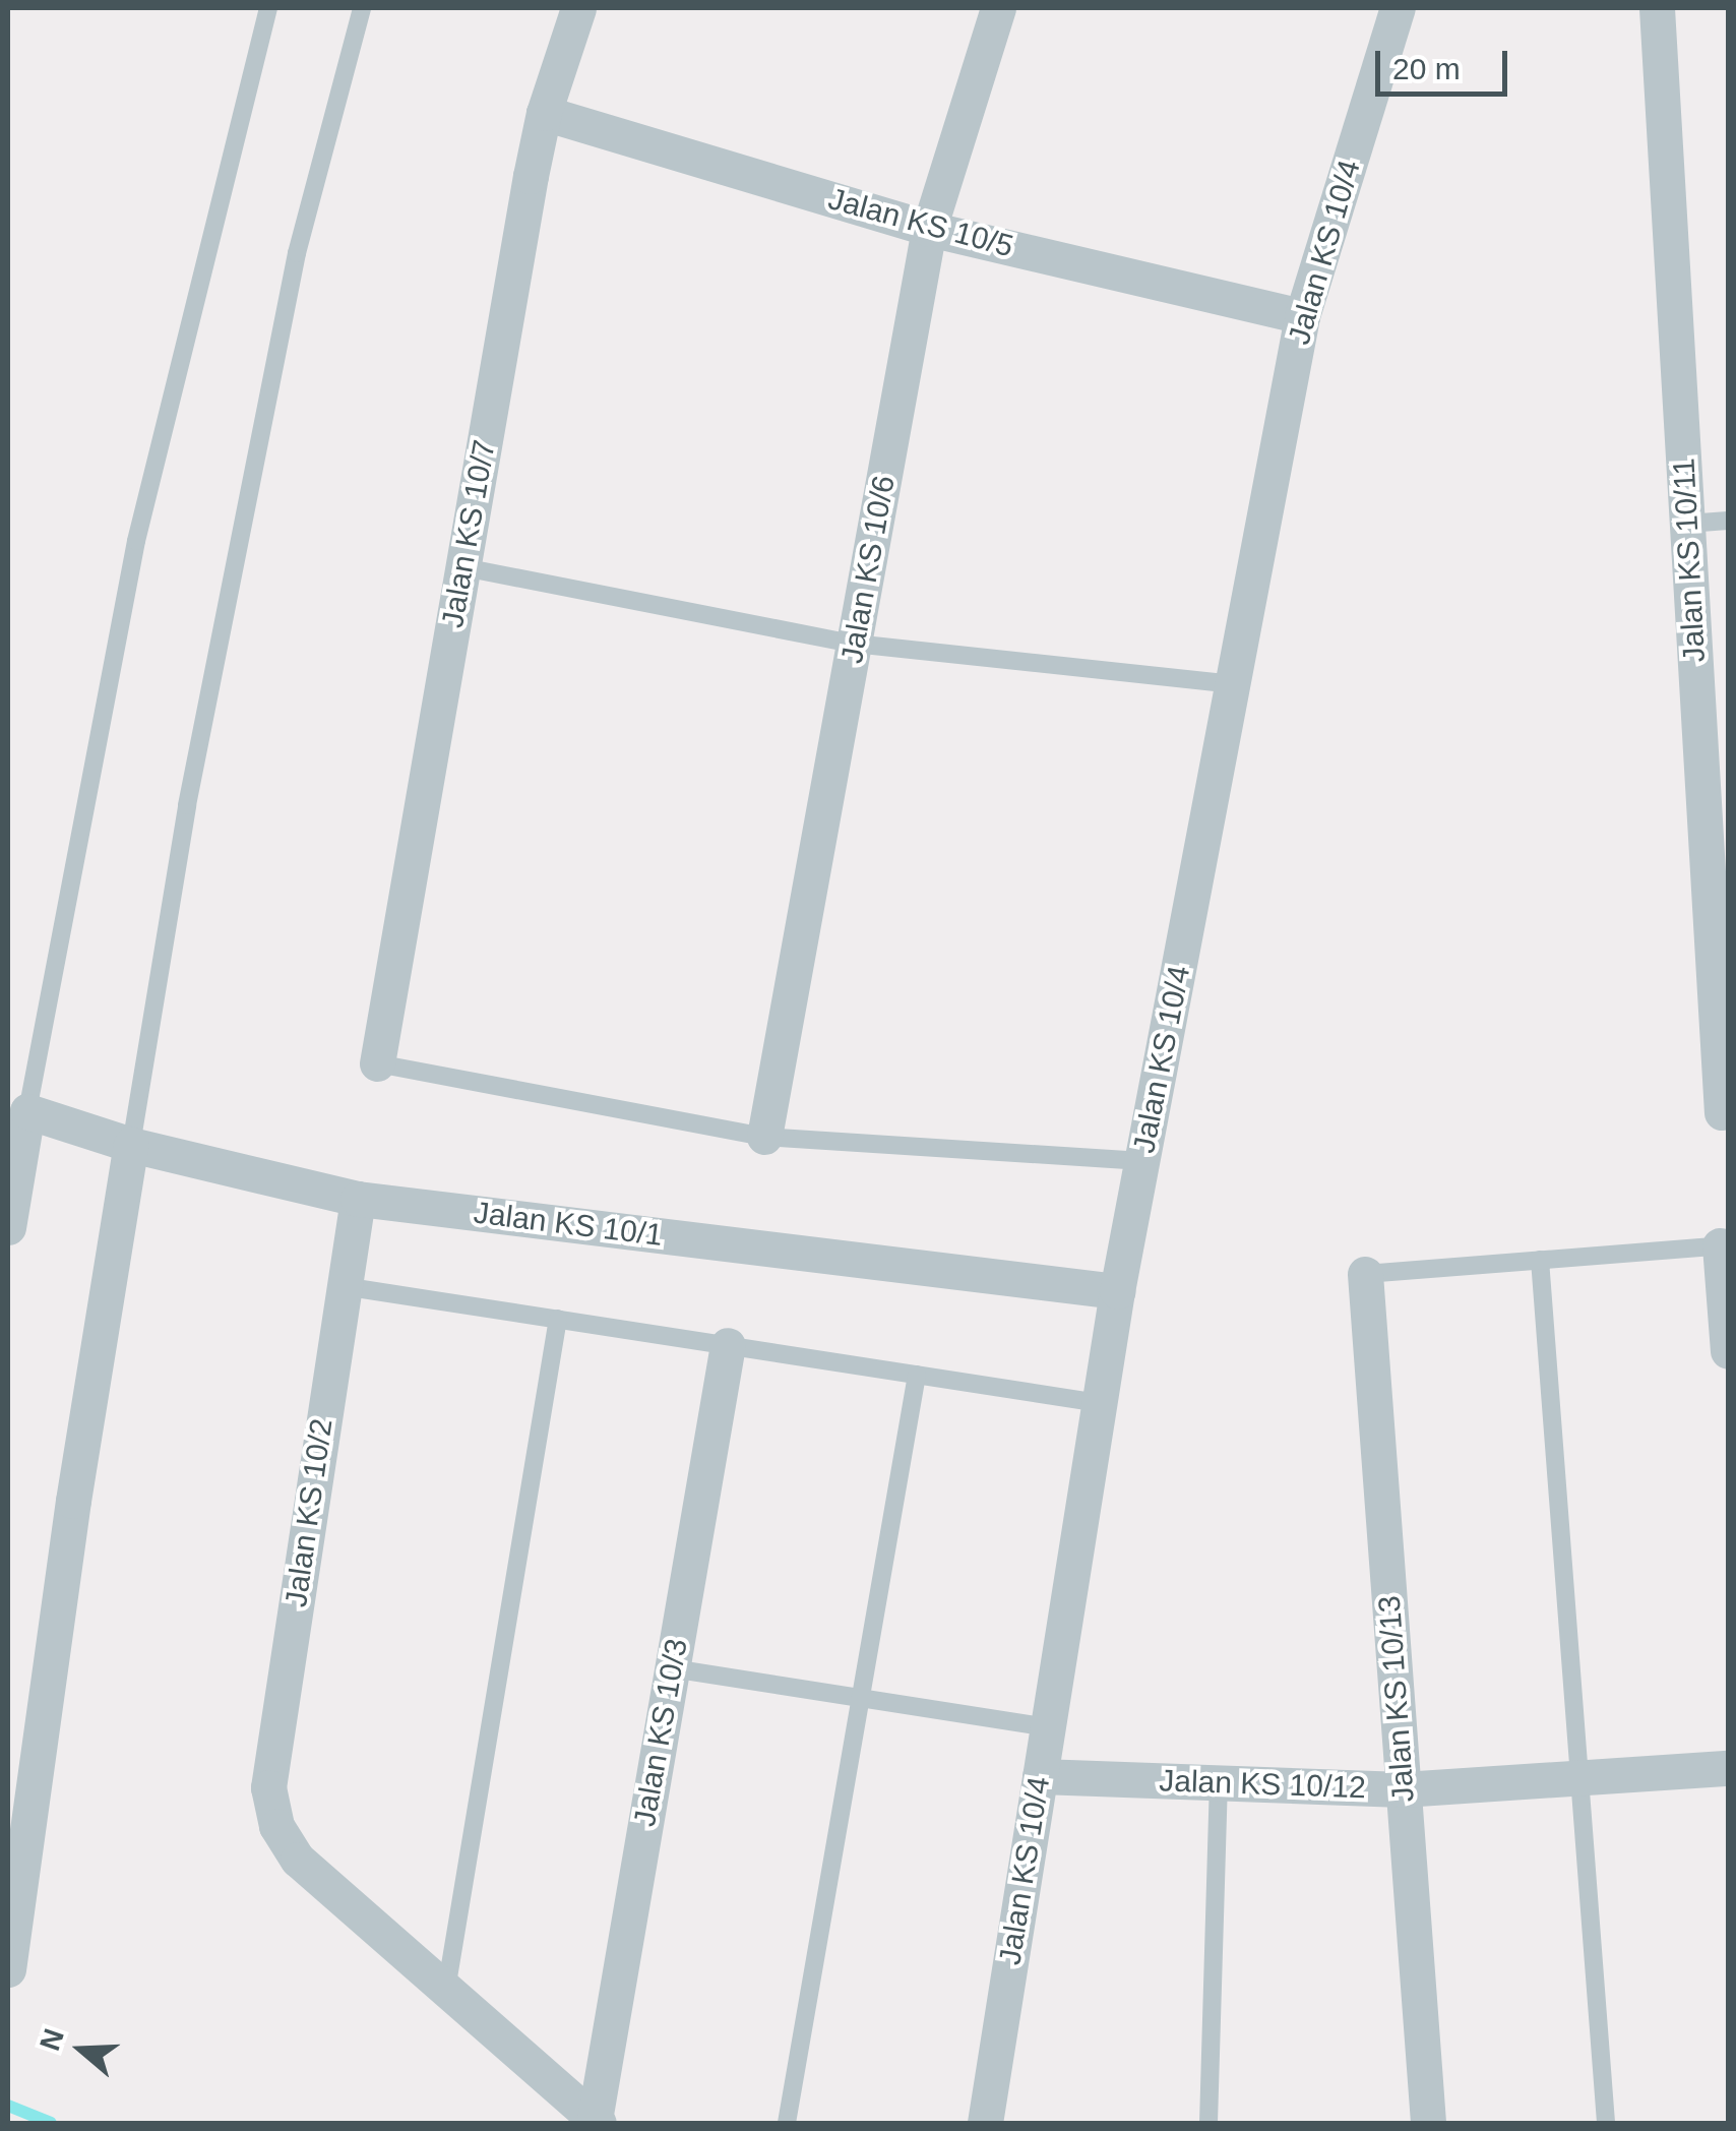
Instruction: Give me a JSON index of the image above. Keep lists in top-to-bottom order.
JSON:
{
  "streets": {
    "street": [
      "Jalan KS 10/5",
      "Jalan KS 10/4",
      "Jalan KS 10/7",
      "Jalan KS 10/11",
      "Jalan KS 10/6",
      "Jalan KS 10/1",
      "Jalan KS 10/2",
      "Jalan KS 10/13",
      "Jalan KS 10/3",
      "Jalan KS 10/12"
    ]
  },
  "crossings": [
    ["Jalan KS 10/5", "Jalan KS 10/4"],
    ["Jalan KS 10/5", "Jalan KS 10/7"],
    ["Jalan KS 10/5", "Jalan KS 10/6"],
    ["Jalan KS 10/4", "Jalan KS 10/1"],
    ["Jalan KS 10/4", "Jalan KS 10/12"],
    ["Jalan KS 10/1", "Jalan KS 10/2"],
    ["Jalan KS 10/13", "Jalan KS 10/12"]
  ],
  "scale_bar": "20 m",
  "north": "left"
}
